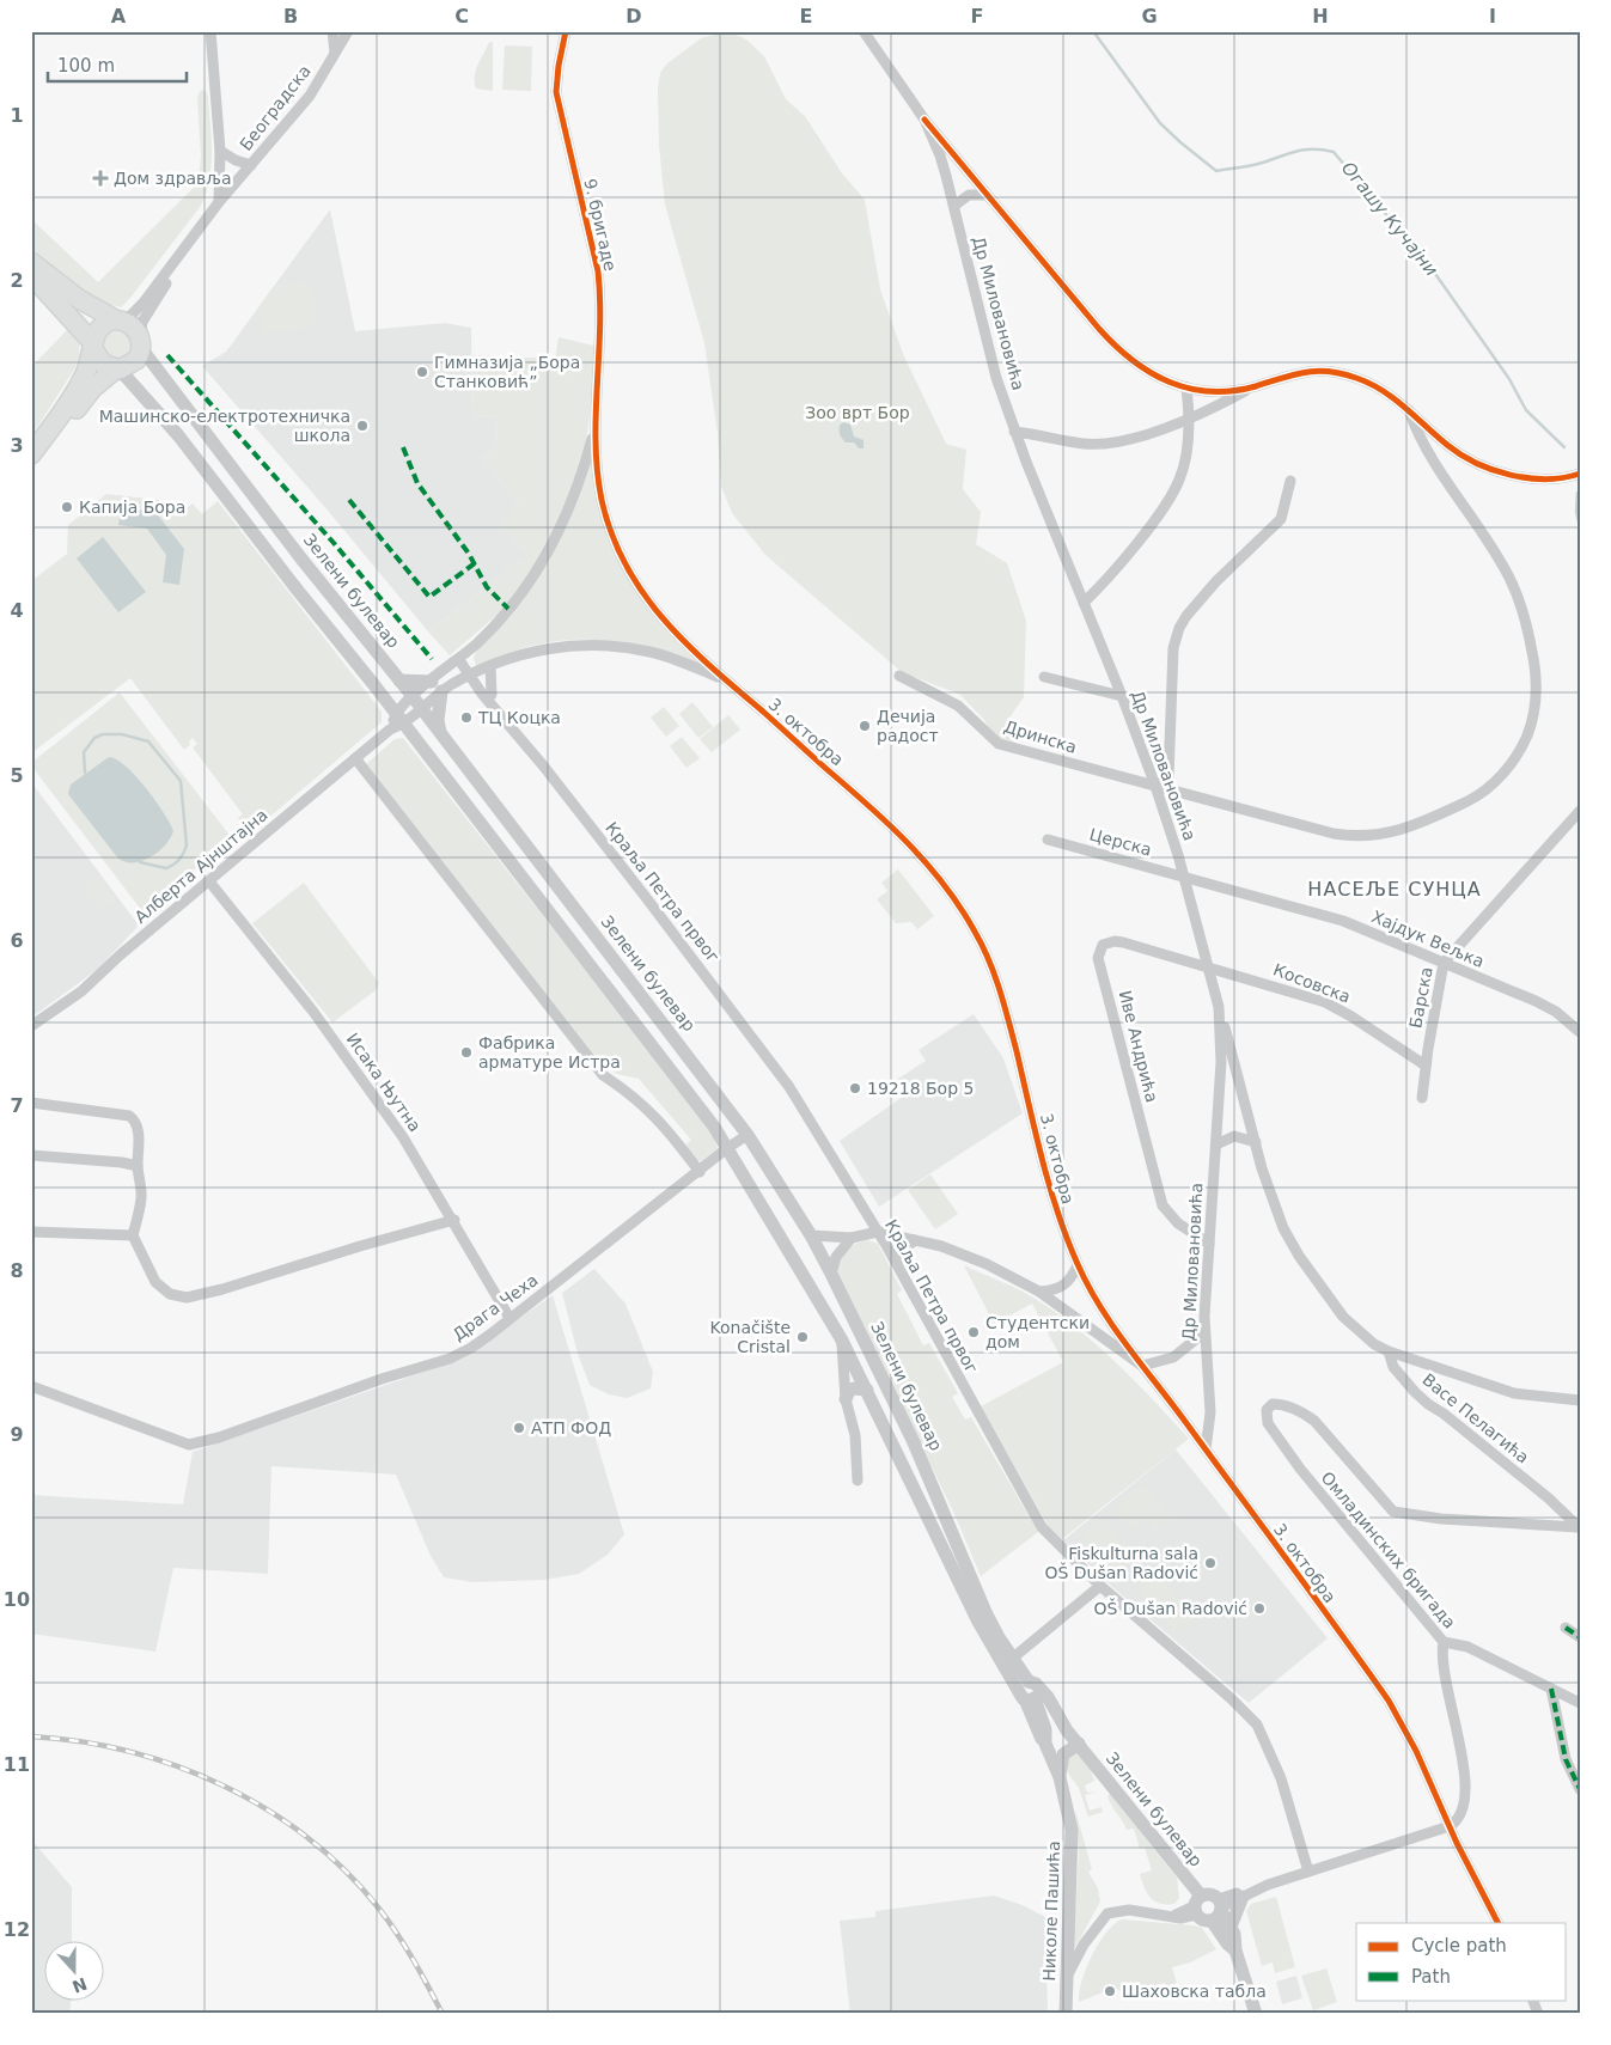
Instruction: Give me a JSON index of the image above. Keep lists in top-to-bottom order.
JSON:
{
  "streets": {
    "street": [
      "Београдска",
      "9. бригаде",
      "Др Миловановића",
      "Зелени булевар",
      "3. октобра",
      "Дринска",
      "Церска",
      "Алберта Ајнштајна",
      "Краља Петра првог",
      "Хајдук Вељка",
      "Косовска",
      "Барска",
      "Иве Андрића",
      "Исака Њутна",
      "Драга Чеха",
      "Васе Пелагића",
      "Омладинских бригада",
      "Николе Пашића"
    ]
  },
  "crossings": [
    ["Београдска", "Зелени булевар"],
    ["9. бригаде", "3. октобра"],
    ["Др Миловановића", "3. октобра"],
    ["Др Миловановића", "Дринска"],
    ["Др Миловановића", "Церска"],
    ["Др Миловановића", "Хајдук Вељка"],
    ["Др Миловановића", "Косовска"],
    ["Др Миловановића", "Иве Андрића"],
    ["Др Миловановића", "Васе Пелагића"],
    ["Зелени булевар", "Алберта Ајнштајна"],
    ["Зелени булевар", "Драга Чеха"],
    ["Зелени булевар", "Николе Пашића"],
    ["Церска", "Хајдук Вељка"],
    ["Алберта Ајнштајна", "Исака Њутна"],
    ["Хајдук Вељка", "Барска"],
    ["Косовска", "Барска"],
    ["Косовска", "Иве Андрића"],
    ["Исака Њутна", "Драга Чеха"],
    ["Васе Пелагића", "Омладинских бригада"]
  ],
  "districts": ["НАСЕЉЕ СУНЦА"],
  "water": ["Огашу Кучајни"],
  "parks": ["Зоо врт Бор"],
  "places": {
    "health": ["Дом здравља"],
    "other": [
      "Гимназија „Бора Станковић”",
      "Машинско-електротехничка школа",
      "Капија Бора",
      "ТЦ Коцка",
      "Дечија радост",
      "Фабрика арматуре Истра",
      "19218 Бор 5",
      "Студентски дом",
      "Konačište Cristal",
      "АТП ФОД",
      "Fiskulturna sala OŠ Dušan Radović",
      "OŠ Dušan Radović",
      "Шаховска табла"
    ]
  },
  "legend": ["Cycle path", "Path"],
  "scale_bar": "100 m",
  "north": "bottom",
  "grid": {
    "columns": [
      "A",
      "B",
      "C",
      "D",
      "E",
      "F",
      "G",
      "H",
      "I"
    ],
    "rows": [
      "1",
      "2",
      "3",
      "4",
      "5",
      "6",
      "7",
      "8",
      "9",
      "10",
      "11",
      "12"
    ]
  }
}
